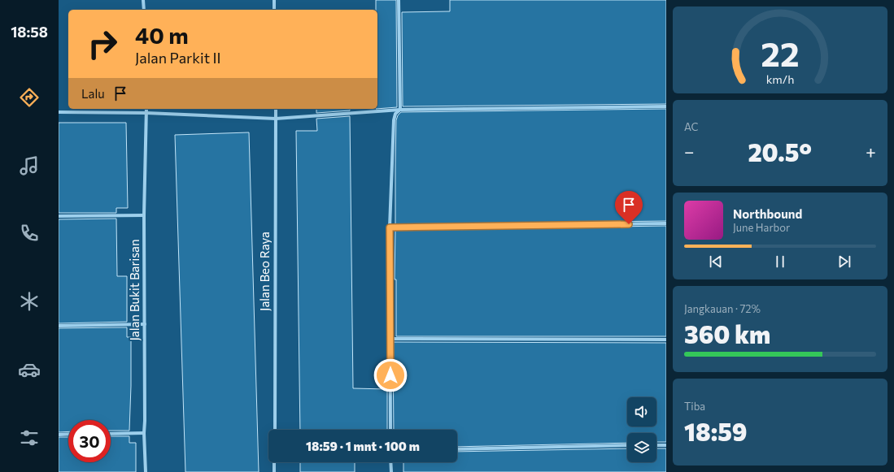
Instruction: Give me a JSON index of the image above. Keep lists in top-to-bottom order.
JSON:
{
  "streets": {
    "street": ["Jalan Beo Raya", "Jalan Bukit Barisan"]
  },
  "page": {
    "tabs": "18:58",
    "turn": ["40 m", "Jalan Parkit II"],
    "then": "Lalu",
    "tile": [
      "AC",
      ["Jangkauan · 72%", "360 km"],
      ["Tiba", "18:59"]
    ],
    "heat": ["−", "20.5°", "+"],
    "song": ["Northbound", "June Harbor"],
    "limit": "30",
    "trip": "18:59 · 1 mnt · 100 m",
    "gauge": ["22", "km/h"]
  }
}
